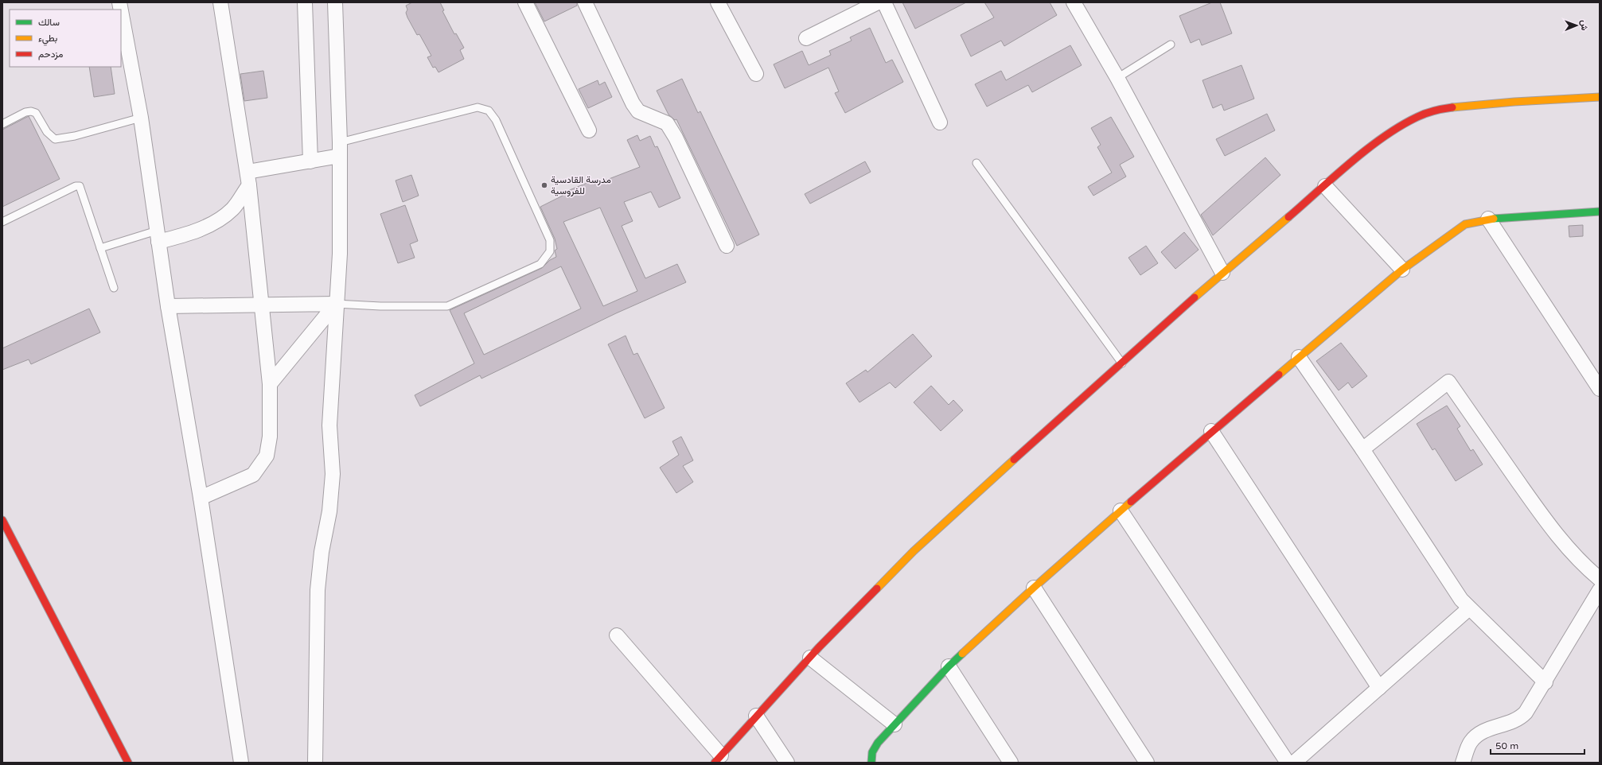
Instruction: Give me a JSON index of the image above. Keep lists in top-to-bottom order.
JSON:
{
  "places": ["مدرسة القادسية للفروسية"],
  "legend": ["سالك", "بطيء", "مزدحم"],
  "scale_bar": "50 m",
  "north": "right"
}
